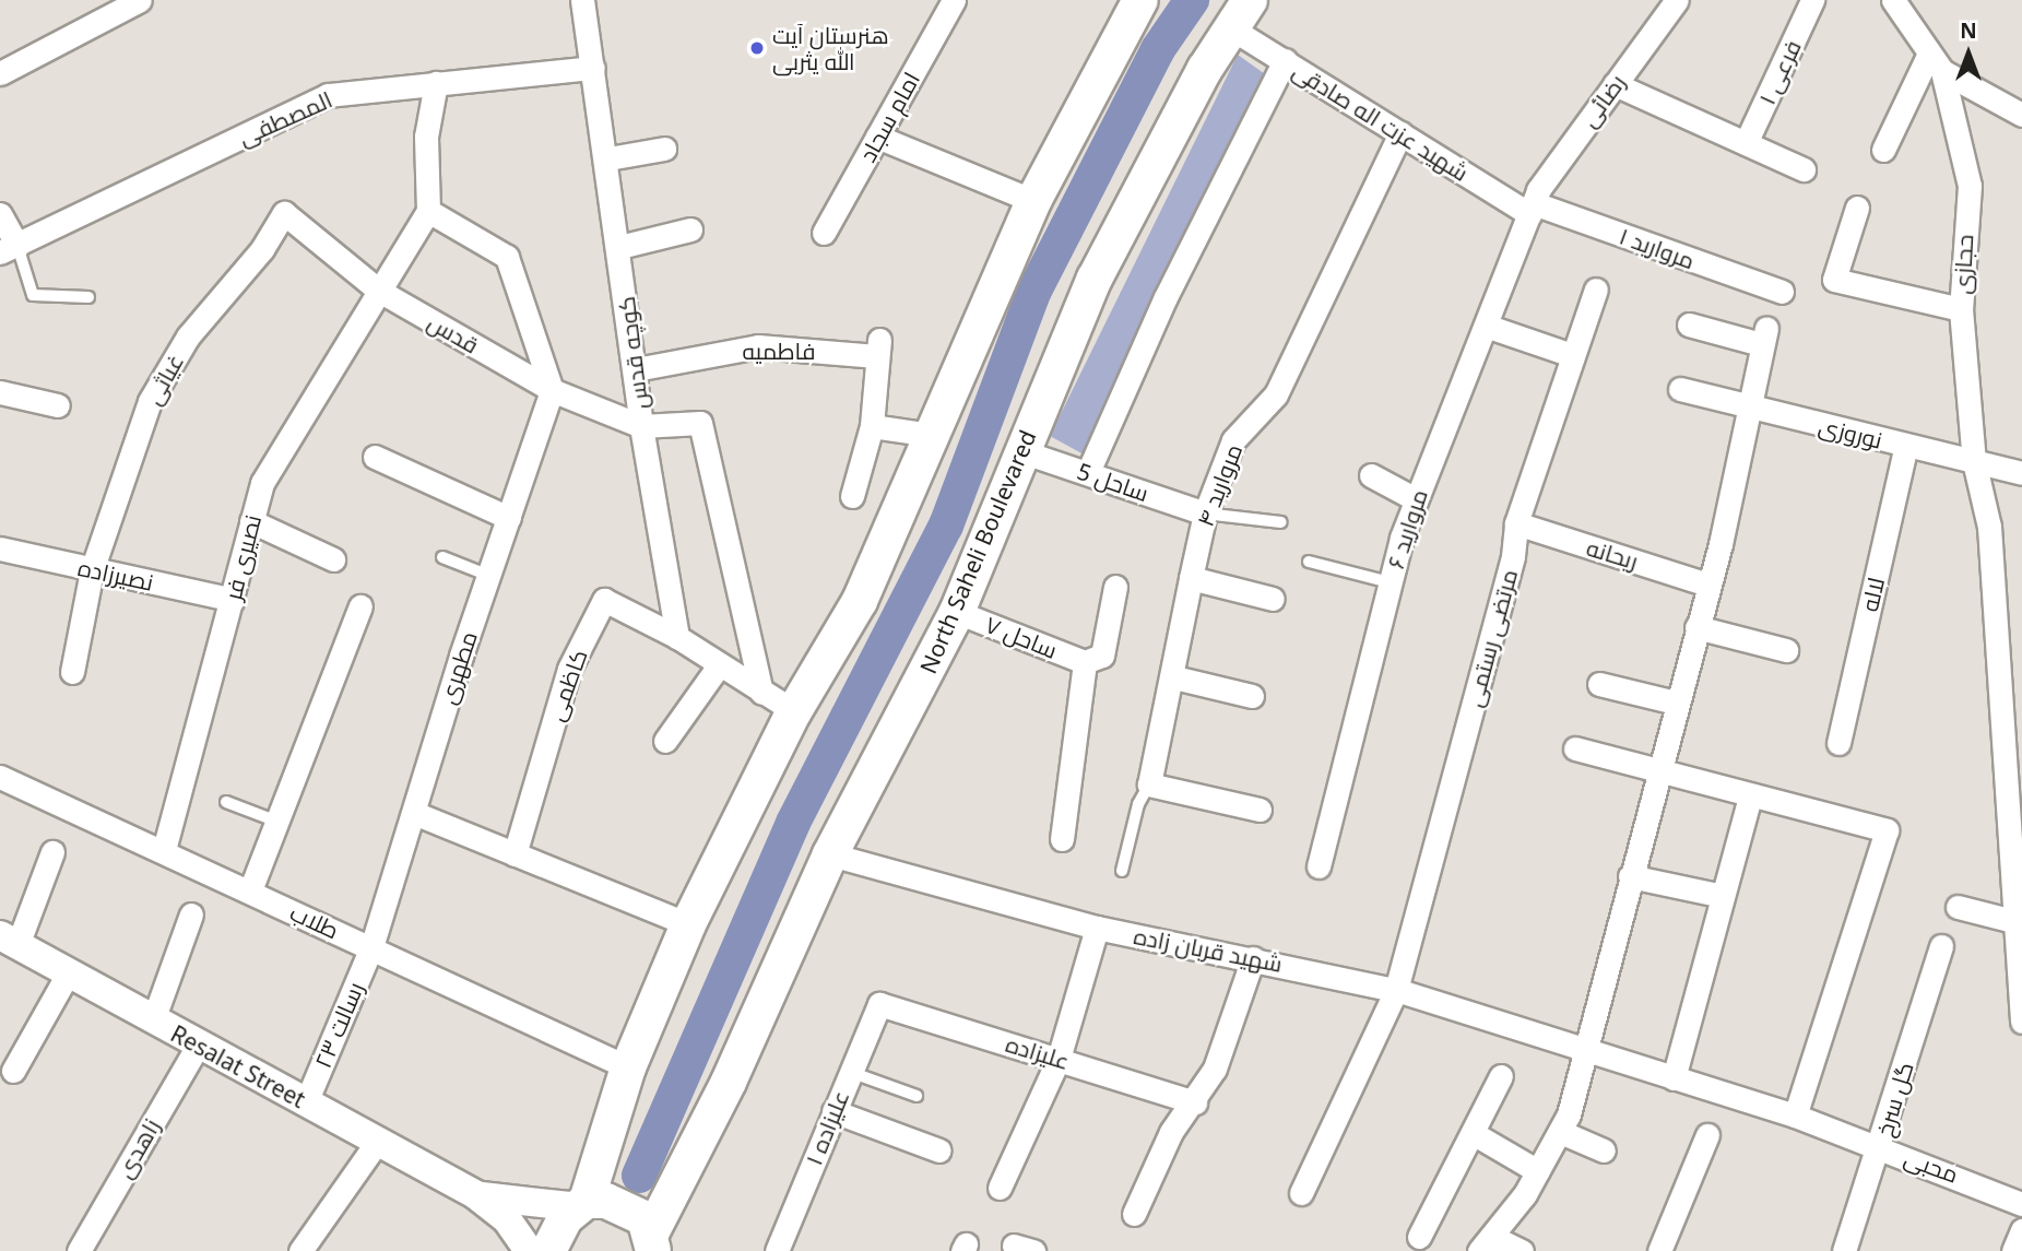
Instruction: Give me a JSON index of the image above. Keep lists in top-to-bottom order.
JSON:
{
  "streets": {
    "main road": ["North Saheli Boulevared"],
    "street": [
      "فرعی ۱",
      "رضائی",
      "امام سجاد",
      "المصطفی",
      "شهید عزت اله صادقی",
      "مروارید ۱",
      "حجازی",
      "قدس",
      "فاطمیه",
      "کوچه قدس",
      "غیاثی",
      "نوروزی",
      "ساحل 5",
      "مروارید ۴",
      "مروارید ۶",
      "ریحانه",
      "نصیری فر",
      "نصیرزاده",
      "لاله",
      "ساحل ۷",
      "مرتضی رستمی",
      "مطهری",
      "کاظمی",
      "طلاب",
      "شهید قربان زاده",
      "رسالت ۲۳",
      "علیزاده",
      "Resalat Street",
      "گل سرخ",
      "علیزاده ۱",
      "زاهدی",
      "محبی"
    ]
  },
  "crossings": [
    ["رضائی", "شهید عزت اله صادقی"],
    ["رضائی", "مروارید ۱"],
    ["رضائی", "مروارید ۶"],
    ["المصطفی", "کوچه قدس"],
    ["شهید عزت اله صادقی", "مروارید ۱"],
    ["شهید عزت اله صادقی", "مروارید ۴"],
    ["شهید عزت اله صادقی", "مروارید ۶"],
    ["شهید عزت اله صادقی", "North Saheli Boulevared"],
    ["مروارید ۱", "مروارید ۶"],
    ["حجازی", "نوروزی"],
    ["قدس", "کوچه قدس"],
    ["قدس", "غیاثی"],
    ["قدس", "نصیری فر"],
    ["قدس", "مطهری"],
    ["فاطمیه", "کوچه قدس"],
    ["کوچه قدس", "کاظمی"],
    ["غیاثی", "نصیرزاده"],
    ["نوروزی", "لاله"],
    ["ساحل 5", "مروارید ۴"],
    ["ساحل 5", "North Saheli Boulevared"],
    ["North Saheli Boulevared", "ساحل ۷"],
    ["North Saheli Boulevared", "شهید قربان زاده"],
    ["ریحانه", "مرتضی رستمی"],
    ["نصیری فر", "نصیرزاده"],
    ["نصیری فر", "طلاب"],
    ["مرتضی رستمی", "شهید قربان زاده"],
    ["مطهری", "طلاب"],
    ["مطهری", "رسالت ۲۳"],
    ["طلاب", "رسالت ۲۳"],
    ["شهید قربان زاده", "محبی"],
    ["رسالت ۲۳", "Resalat Street"],
    ["علیزاده", "علیزاده ۱"],
    ["Resalat Street", "زاهدی"],
    ["گل سرخ", "محبی"]
  ],
  "places": ["هنرستان آیت الله یثربی"],
  "north": "top"
}
